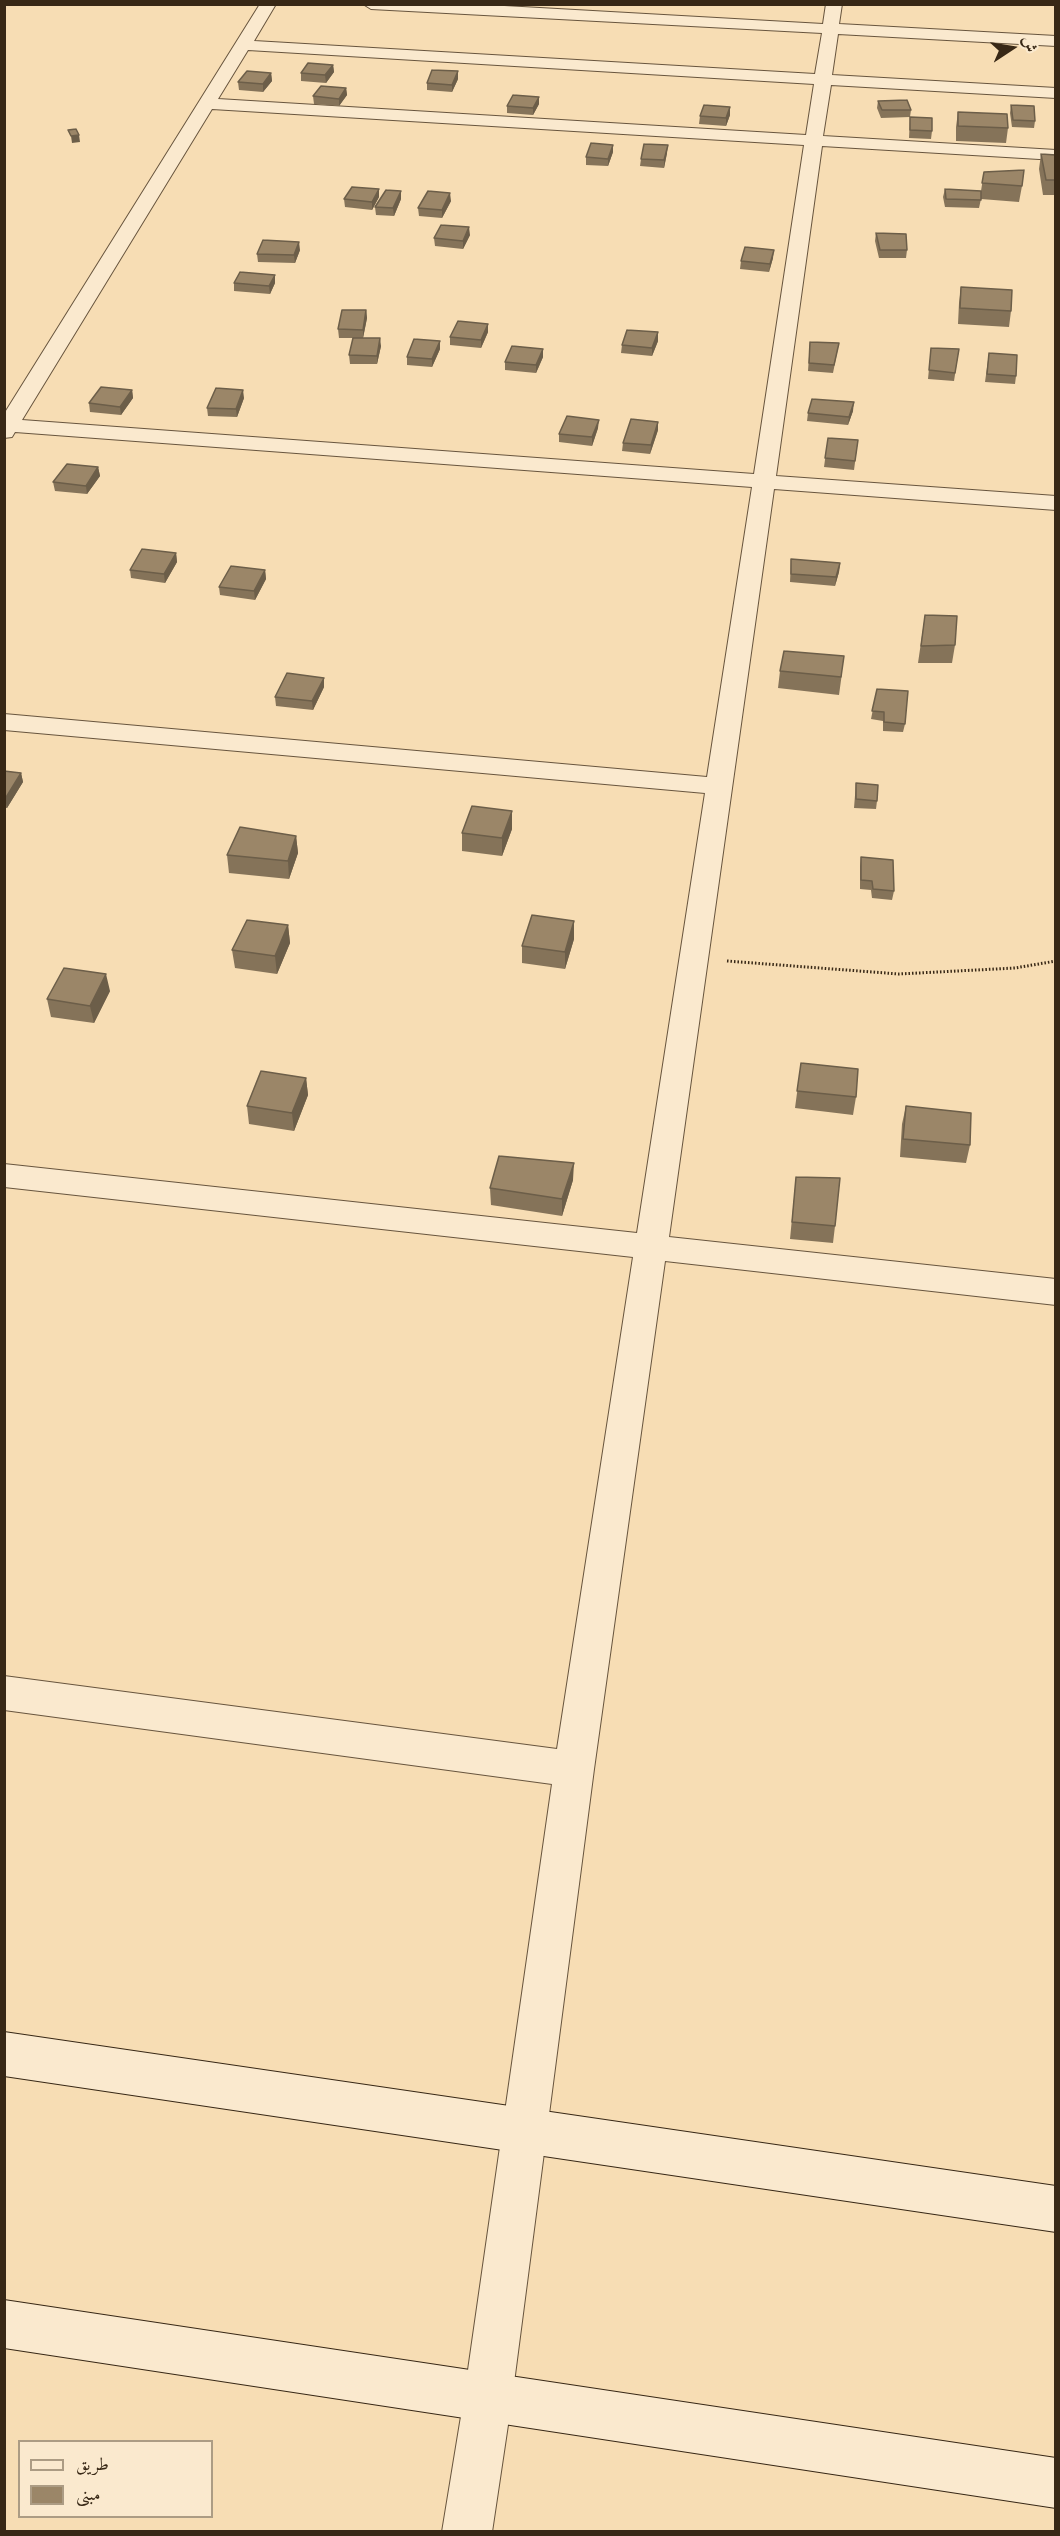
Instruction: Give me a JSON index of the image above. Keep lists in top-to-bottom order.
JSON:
{
  "legend": ["طريق", "مبنى"],
  "north": "right"
}
